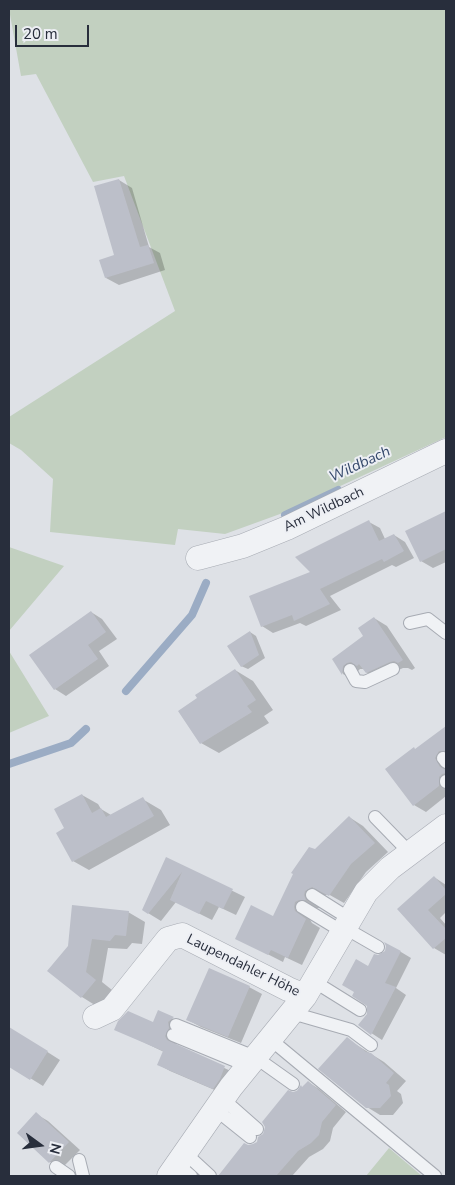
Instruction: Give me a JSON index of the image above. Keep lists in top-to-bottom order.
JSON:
{
  "streets": {
    "street": ["Am Wildbach", "Laupendahler Höhe"]
  },
  "water": ["Wildbach"],
  "scale_bar": "20 m",
  "north": "right"
}
